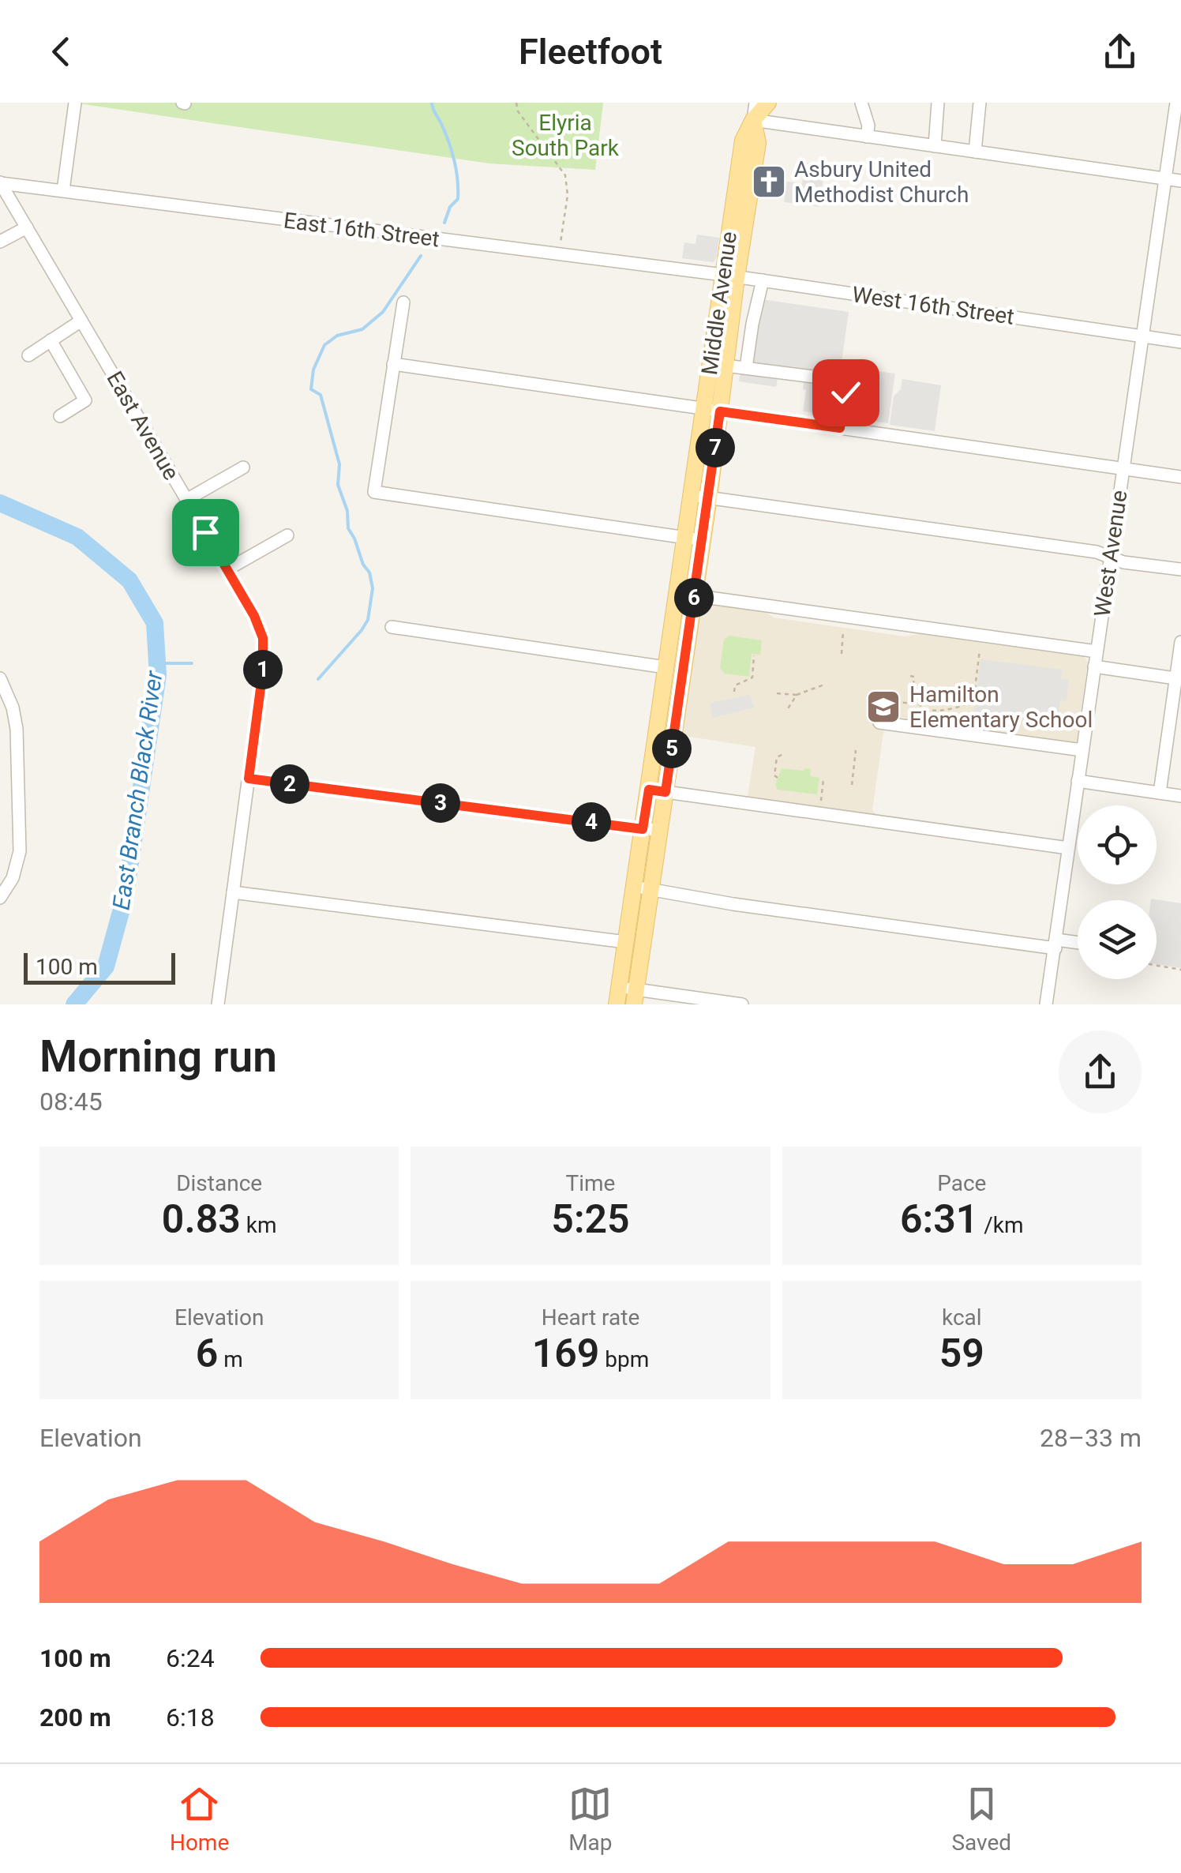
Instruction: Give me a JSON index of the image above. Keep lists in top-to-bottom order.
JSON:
{
  "streets": {
    "main road": ["Middle Avenue"],
    "street": [
      "East 16th Street",
      "West 16th Street",
      "East Avenue",
      "West Avenue"
    ]
  },
  "crossings": [
    ["East 16th Street", "Middle Avenue"],
    ["East 16th Street", "West 16th Street"],
    ["East 16th Street", "East Avenue"],
    ["Middle Avenue", "West 16th Street"],
    ["West 16th Street", "West Avenue"]
  ],
  "water": ["East Branch Black River"],
  "parks": ["Elyria South Park"],
  "places": {
    "church": ["Asbury United Methodist Church"],
    "school or university": ["Hamilton Elementary School"]
  },
  "scale_bar": "100 m",
  "page": {
    "header": "Fleetfoot",
    "pins": [
      "7",
      "6",
      "1",
      "5",
      "2",
      "3",
      "4"
    ],
    "scale": "100 m",
    "heading": ["Morning run", "08:45"],
    "stats": [
      ["Distance", "0.83 km"],
      ["Time", "5:25"],
      ["Pace", "6:31 /km"],
      ["Elevation", "6 m"],
      ["Heart rate", "169 bpm"],
      ["kcal", "59"]
    ],
    "chart": ["Elevation", "28–33 m"],
    "list": [
      {
        "name": "100 m",
        "note": "6:24"
      },
      {
        "name": "200 m",
        "note": "6:18"
      }
    ],
    "tabs": ["Home", "Map", "Saved"]
  }
}
